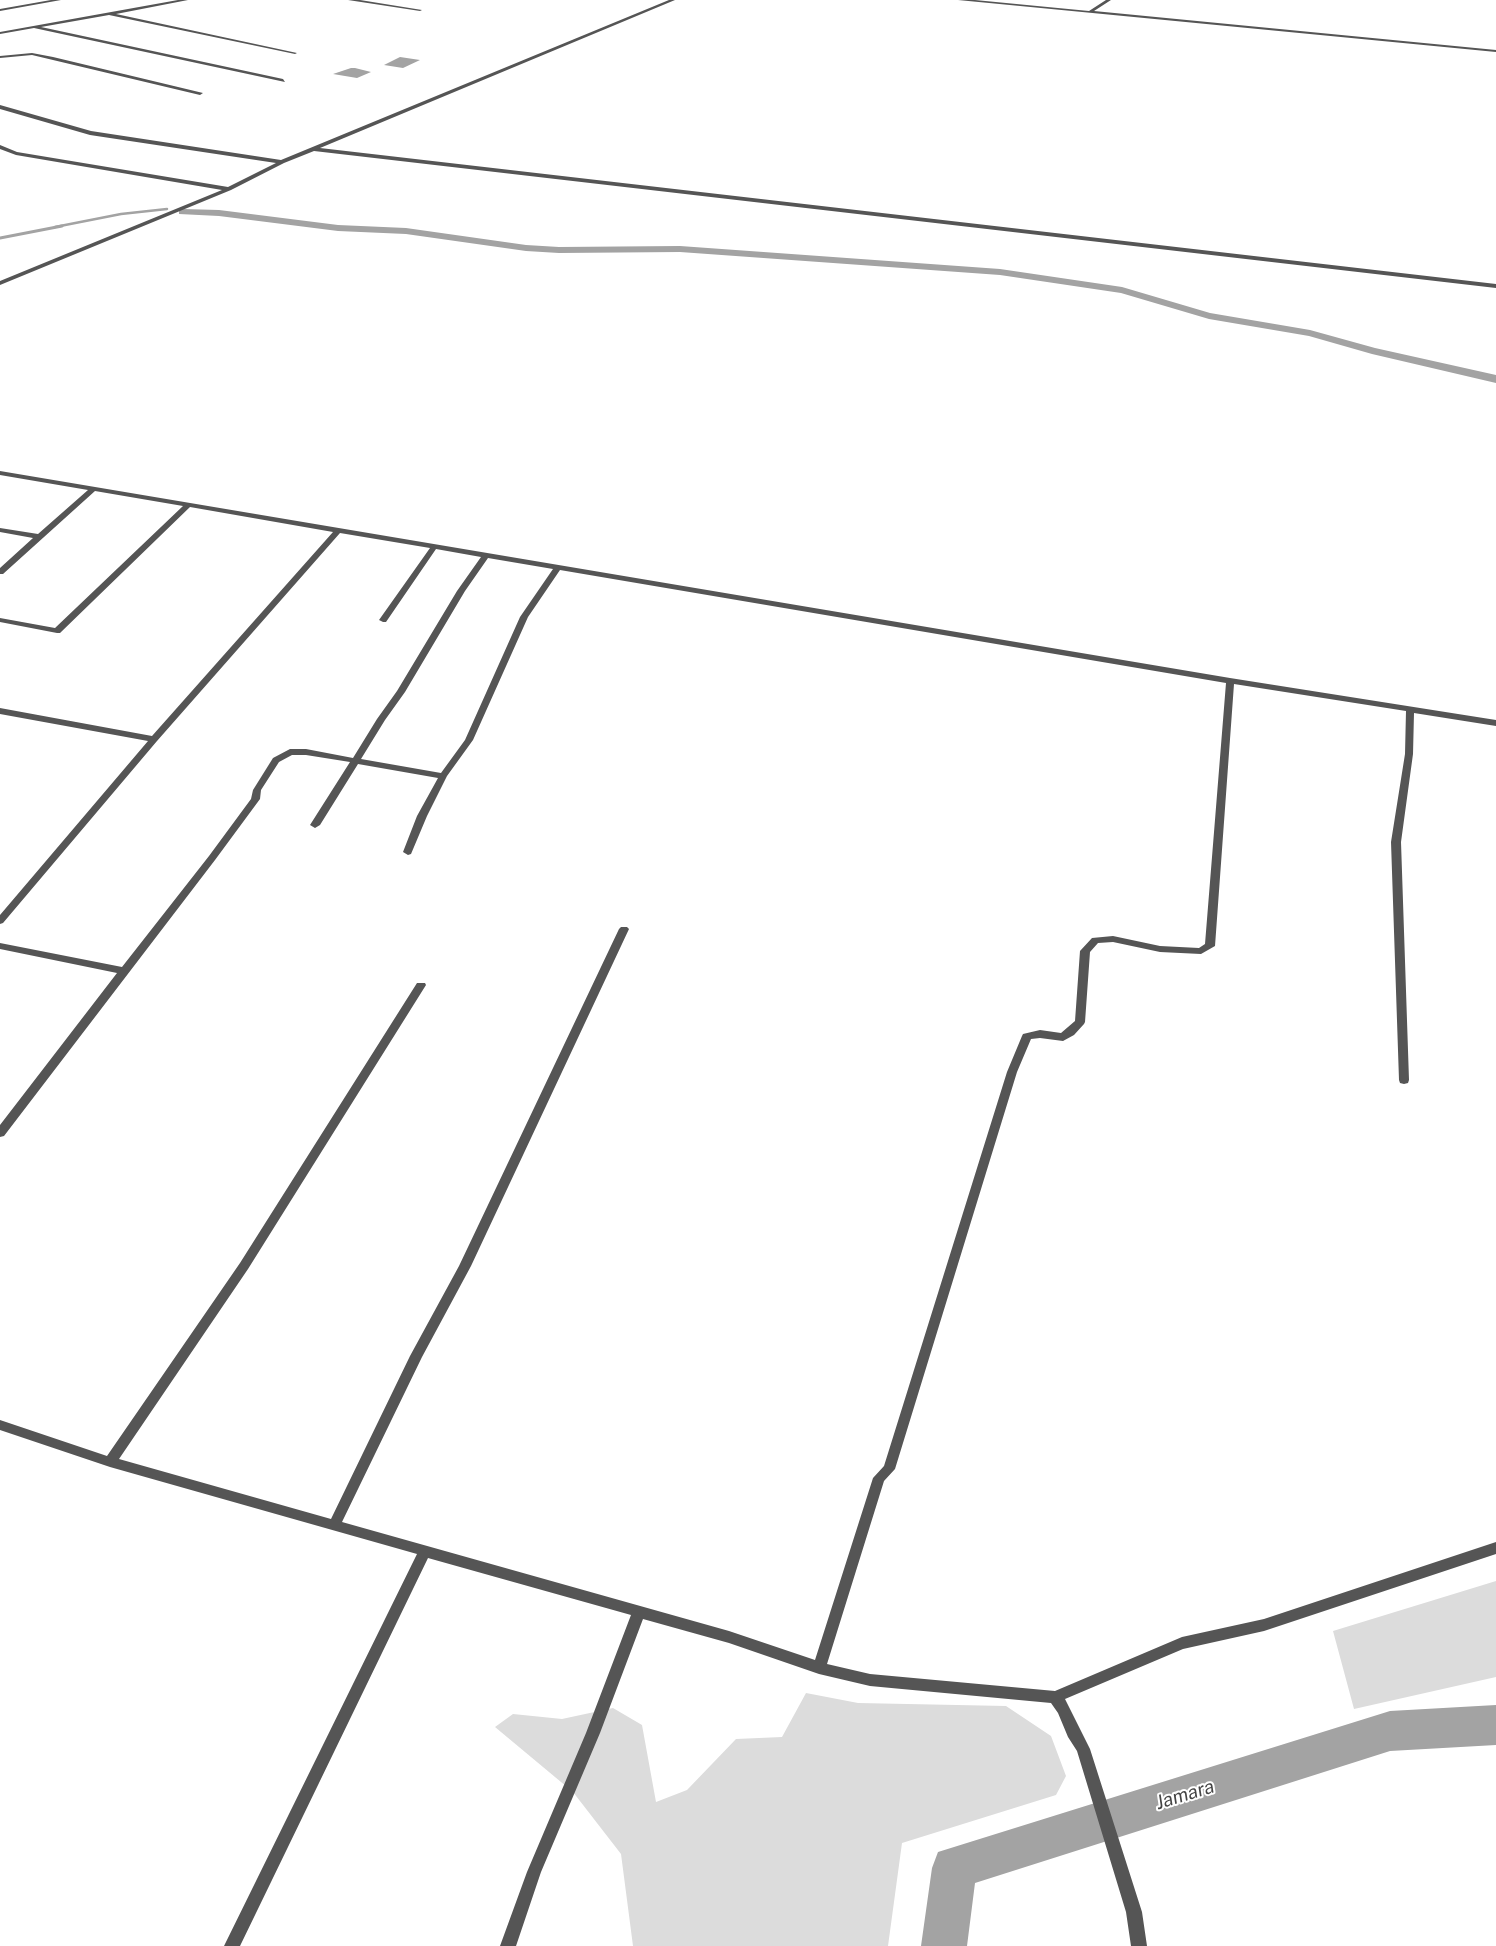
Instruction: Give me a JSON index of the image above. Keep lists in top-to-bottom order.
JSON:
{
  "water": ["Jamara"]
}
